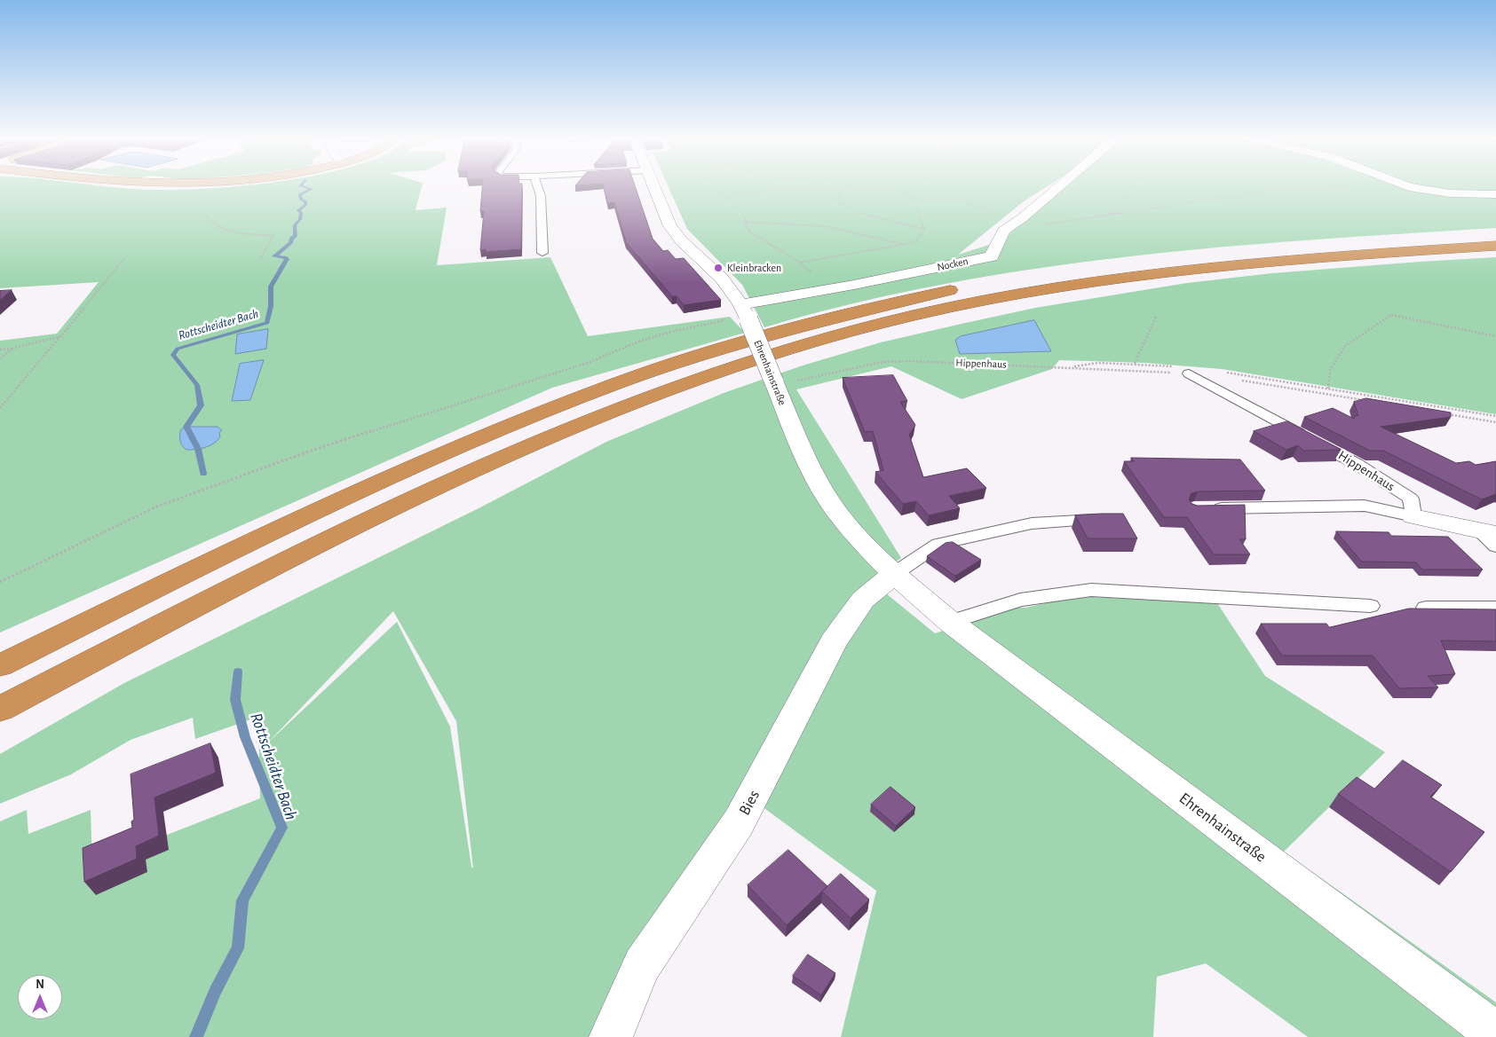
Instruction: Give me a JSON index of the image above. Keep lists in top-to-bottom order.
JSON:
{
  "streets": {
    "street": [
      "Nocken",
      "Hippenhaus",
      "Ehrenhainstraße",
      "Bies"
    ]
  },
  "crossings": [
    ["Nocken", "Ehrenhainstraße"],
    ["Hippenhaus", "Ehrenhainstraße"],
    ["Ehrenhainstraße", "Bies"]
  ],
  "water": ["Rottscheidter Bach"],
  "places": ["Kleinbracken"],
  "north": "top"
}
